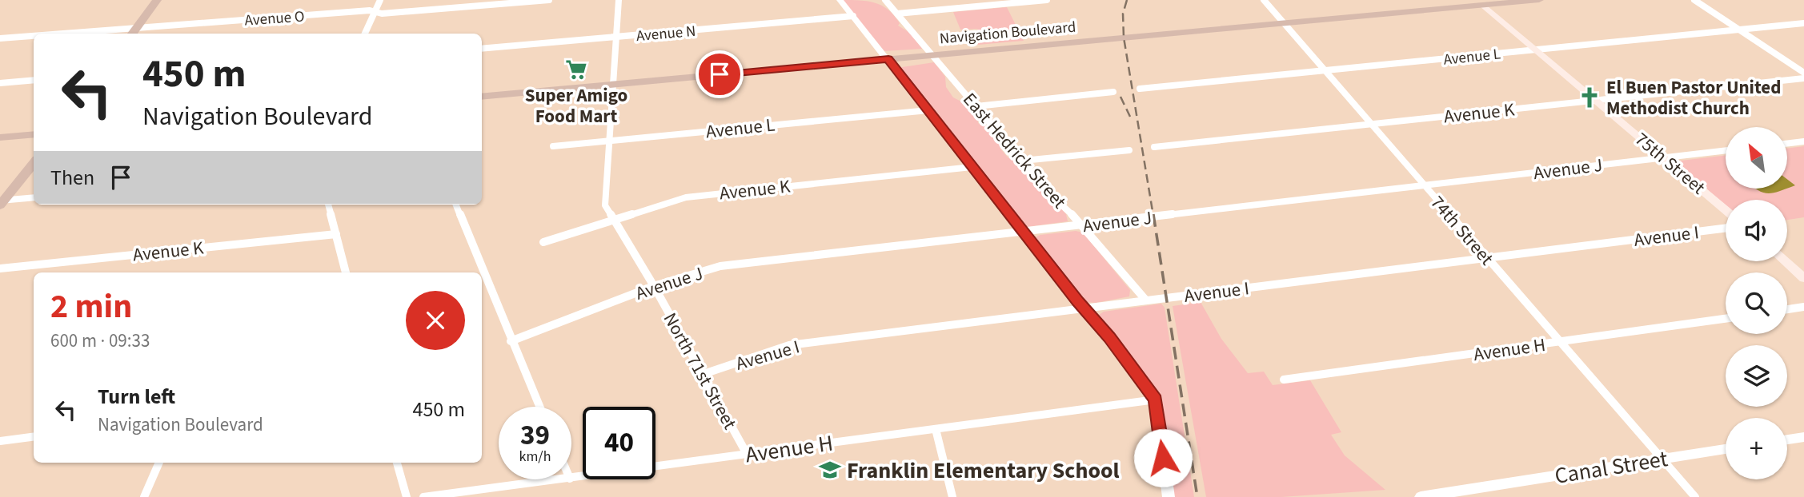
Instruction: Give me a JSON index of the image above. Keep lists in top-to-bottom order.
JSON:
{
  "streets": {
    "main road": ["Navigation Boulevard", "75th Street"],
    "street": [
      "Avenue O",
      "Avenue N",
      "Avenue L",
      "Avenue K",
      "East Hedrick Street",
      "Avenue J",
      "74th Street",
      "Avenue I",
      "Avenue H",
      "North 71st Street",
      "Canal Street"
    ]
  },
  "crossings": [
    ["Navigation Boulevard", "East Hedrick Street"],
    ["Navigation Boulevard", "75th Street"],
    ["Navigation Boulevard", "74th Street"],
    ["Navigation Boulevard", "North 71st Street"],
    ["Avenue N", "North 71st Street"],
    ["Avenue L", "75th Street"],
    ["Avenue L", "74th Street"],
    ["Avenue L", "North 71st Street"],
    ["Avenue K", "75th Street"],
    ["Avenue K", "74th Street"],
    ["Avenue K", "North 71st Street"],
    ["East Hedrick Street", "Avenue J"],
    ["East Hedrick Street", "Avenue I"],
    ["75th Street", "Avenue J"],
    ["Avenue J", "74th Street"],
    ["Avenue J", "North 71st Street"],
    ["74th Street", "Avenue I"],
    ["74th Street", "Avenue H"],
    ["74th Street", "Canal Street"],
    ["Avenue I", "North 71st Street"],
    ["Avenue H", "North 71st Street"]
  ],
  "places": {
    "supermarket": ["Super Amigo Food Mart"],
    "church": ["El Buen Pastor United Methodist Church"],
    "school or university": ["Franklin Elementary School"]
  },
  "north": "top left",
  "page": {
    "turn": ["450 m", "Navigation Boulevard"],
    "map_buttons": "+",
    "then": "Then",
    "heading": ["2 min", "600 m · 09:33"],
    "list": [
      {
        "name": "Turn left",
        "note": "Navigation Boulevard",
        "value": "450 m"
      }
    ],
    "speed": "39 km/h",
    "limit": "40"
  }
}
